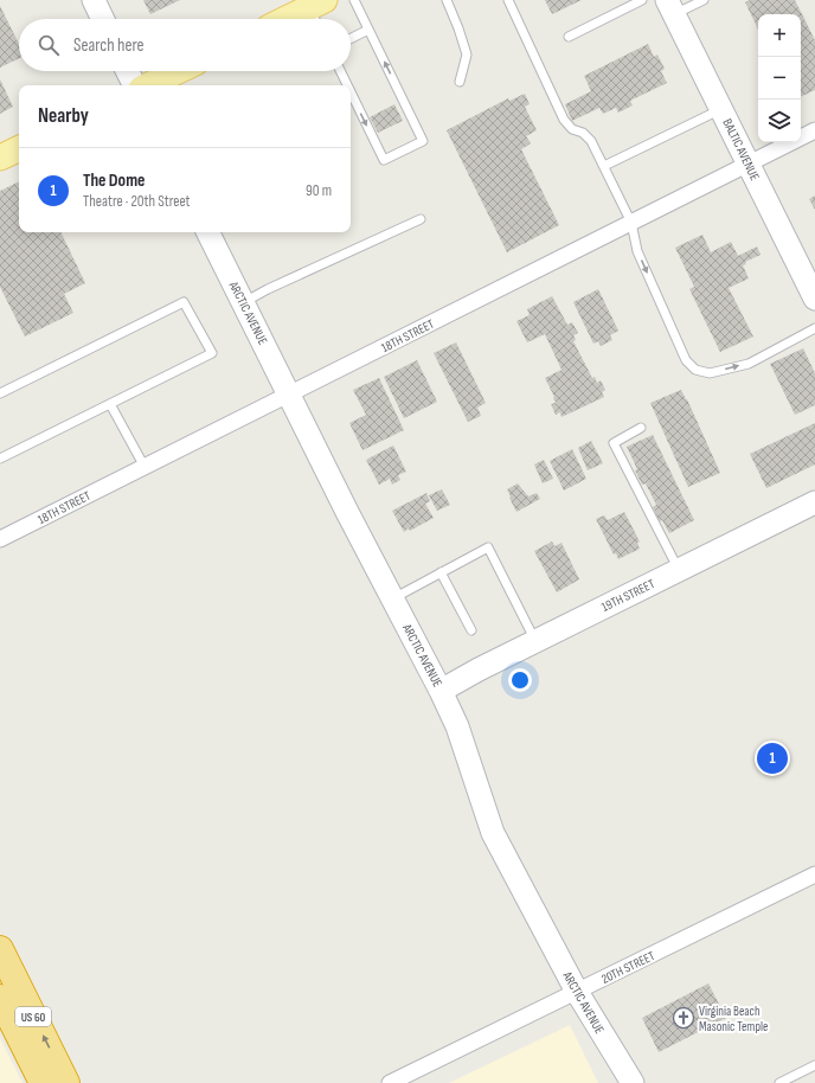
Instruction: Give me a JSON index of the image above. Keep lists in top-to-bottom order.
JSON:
{
  "streets": {
    "highway": ["US 60"],
    "street": [
      "BALTIC AVENUE",
      "ARCTIC AVENUE",
      "18TH STREET",
      "19TH STREET",
      "20TH STREET"
    ]
  },
  "crossings": [
    ["BALTIC AVENUE", "18TH STREET"],
    ["ARCTIC AVENUE", "18TH STREET"],
    ["ARCTIC AVENUE", "19TH STREET"],
    ["ARCTIC AVENUE", "20TH STREET"]
  ],
  "places": {
    "church": ["Virginia Beach Masonic Temple"]
  },
  "page": {
    "map_buttons": ["+", "−"],
    "search": "Search here",
    "heading": "Nearby",
    "list": [
      {
        "mark": "1",
        "name": "The Dome",
        "note": "Theatre · 20th Street",
        "value": "90 m"
      }
    ],
    "pins": "1"
  }
}
